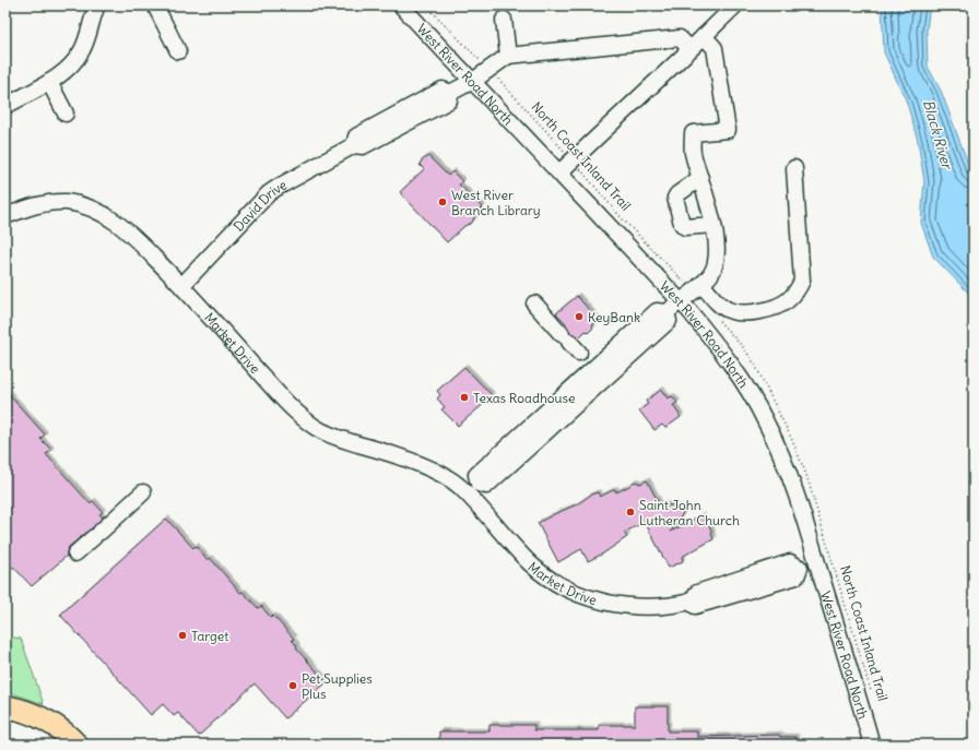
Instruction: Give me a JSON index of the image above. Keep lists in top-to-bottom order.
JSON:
{
  "streets": {
    "street": ["West River Road North", "David Drive", "Market Drive"],
    "path": ["North Coast Inland Trail"]
  },
  "crossings": [
    ["West River Road North", "David Drive"],
    ["West River Road North", "Market Drive"],
    ["North Coast Inland Trail", "David Drive"],
    ["David Drive", "Market Drive"]
  ],
  "water": ["Black River"],
  "places": [
    "West River Branch Library",
    "KeyBank",
    "Texas Roadhouse",
    "Saint John Lutheran Church",
    "Target",
    "Pet Supplies Plus"
  ]
}
